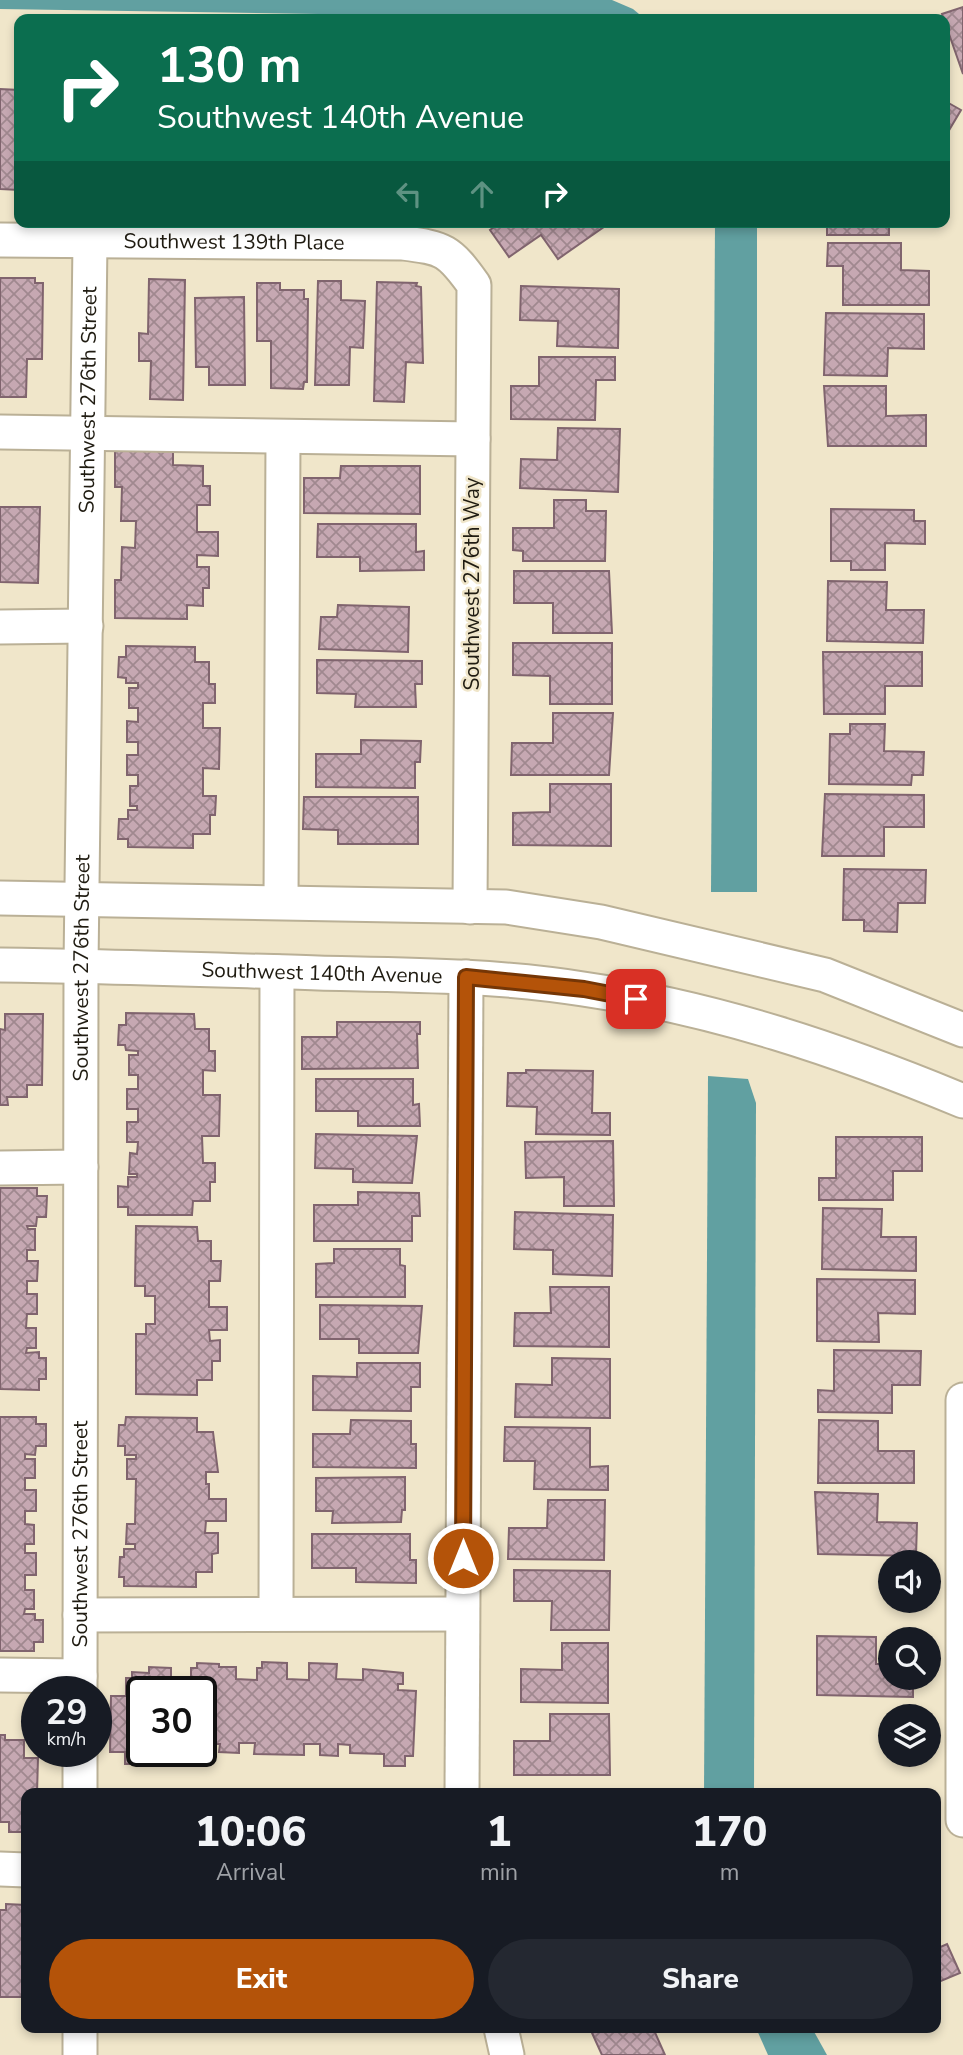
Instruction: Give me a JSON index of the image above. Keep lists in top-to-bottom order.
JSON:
{
  "streets": {
    "street": [
      "Southwest 139th Place",
      "Southwest 276th Street",
      "Southwest 276th Way",
      "Southwest 140th Avenue"
    ]
  },
  "crossings": [
    ["Southwest 139th Place", "Southwest 276th Street"],
    ["Southwest 139th Place", "Southwest 276th Way"],
    ["Southwest 276th Street", "Southwest 140th Avenue"]
  ],
  "page": {
    "turn": ["130 m", "Southwest 140th Avenue"],
    "speed": "29 km/h",
    "limit": "30",
    "eta": [
      "10:06",
      "Arrival",
      "1",
      "min",
      "170",
      "m"
    ],
    "buttons": ["Exit", "Share"]
  }
}
